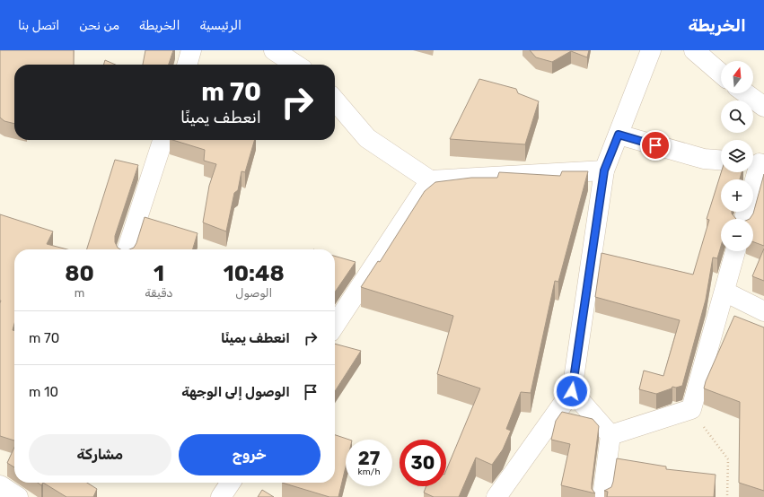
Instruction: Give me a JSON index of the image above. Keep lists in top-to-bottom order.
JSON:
{
  "north": "top",
  "page": {
    "header": "الخريطة",
    "nav": [
      "الرئيسية",
      "الخريطة",
      "من نحن",
      "اتصل بنا"
    ],
    "map_buttons": ["+", "−"],
    "turn": ["70 m", "انعطف يمينًا"],
    "eta": [
      "10:48",
      "الوصول",
      "1",
      "دقيقة",
      "80",
      "m"
    ],
    "list": [
      {
        "name": "انعطف يمينًا",
        "value": "70 m"
      },
      {
        "name": "الوصول إلى الوجهة",
        "value": "10 m"
      }
    ],
    "buttons": ["خروج", "مشاركة"],
    "speed": "27 km/h",
    "limit": "30"
  }
}
